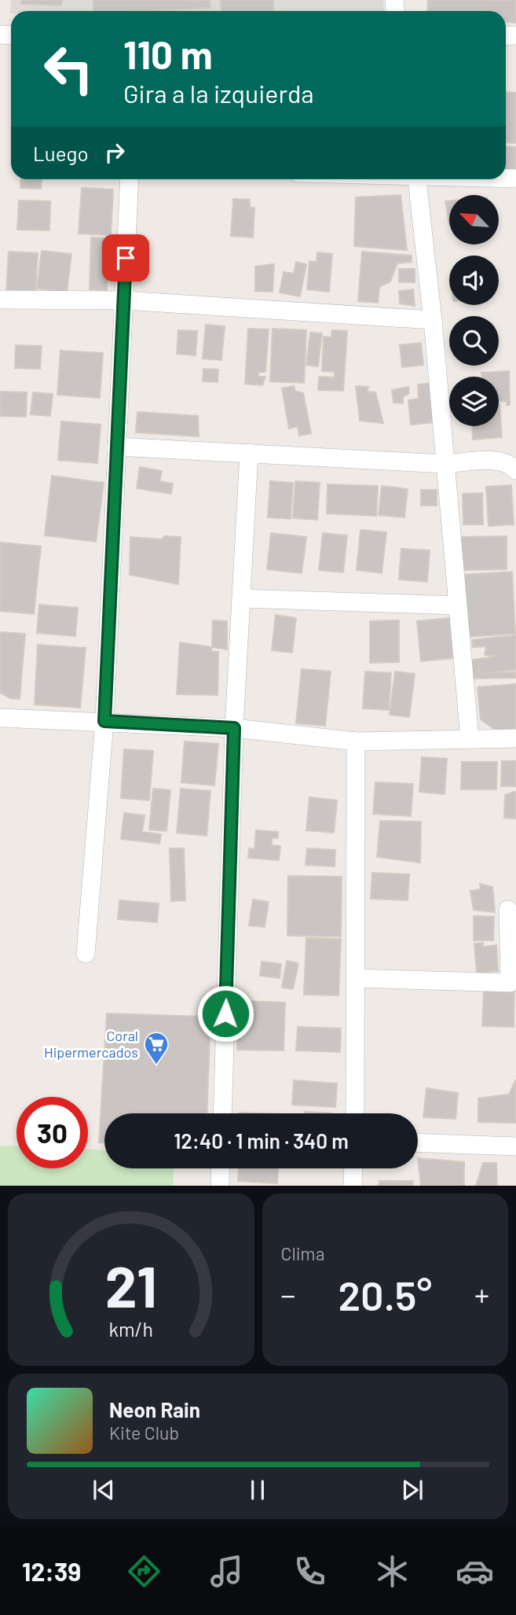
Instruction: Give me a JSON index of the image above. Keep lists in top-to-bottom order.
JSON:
{
  "places": {
    "supermarket": ["Coral Hipermercados"]
  },
  "north": "top left",
  "page": {
    "turn": ["110 m", "Gira a la izquierda"],
    "then": "Luego",
    "limit": "30",
    "trip": "12:40 · 1 min · 340 m",
    "tile": "Clima",
    "heat": ["−", "20.5°", "+"],
    "song": ["Neon Rain", "Kite Club"],
    "tabs": "12:39",
    "gauge": ["21", "km/h"]
  }
}
